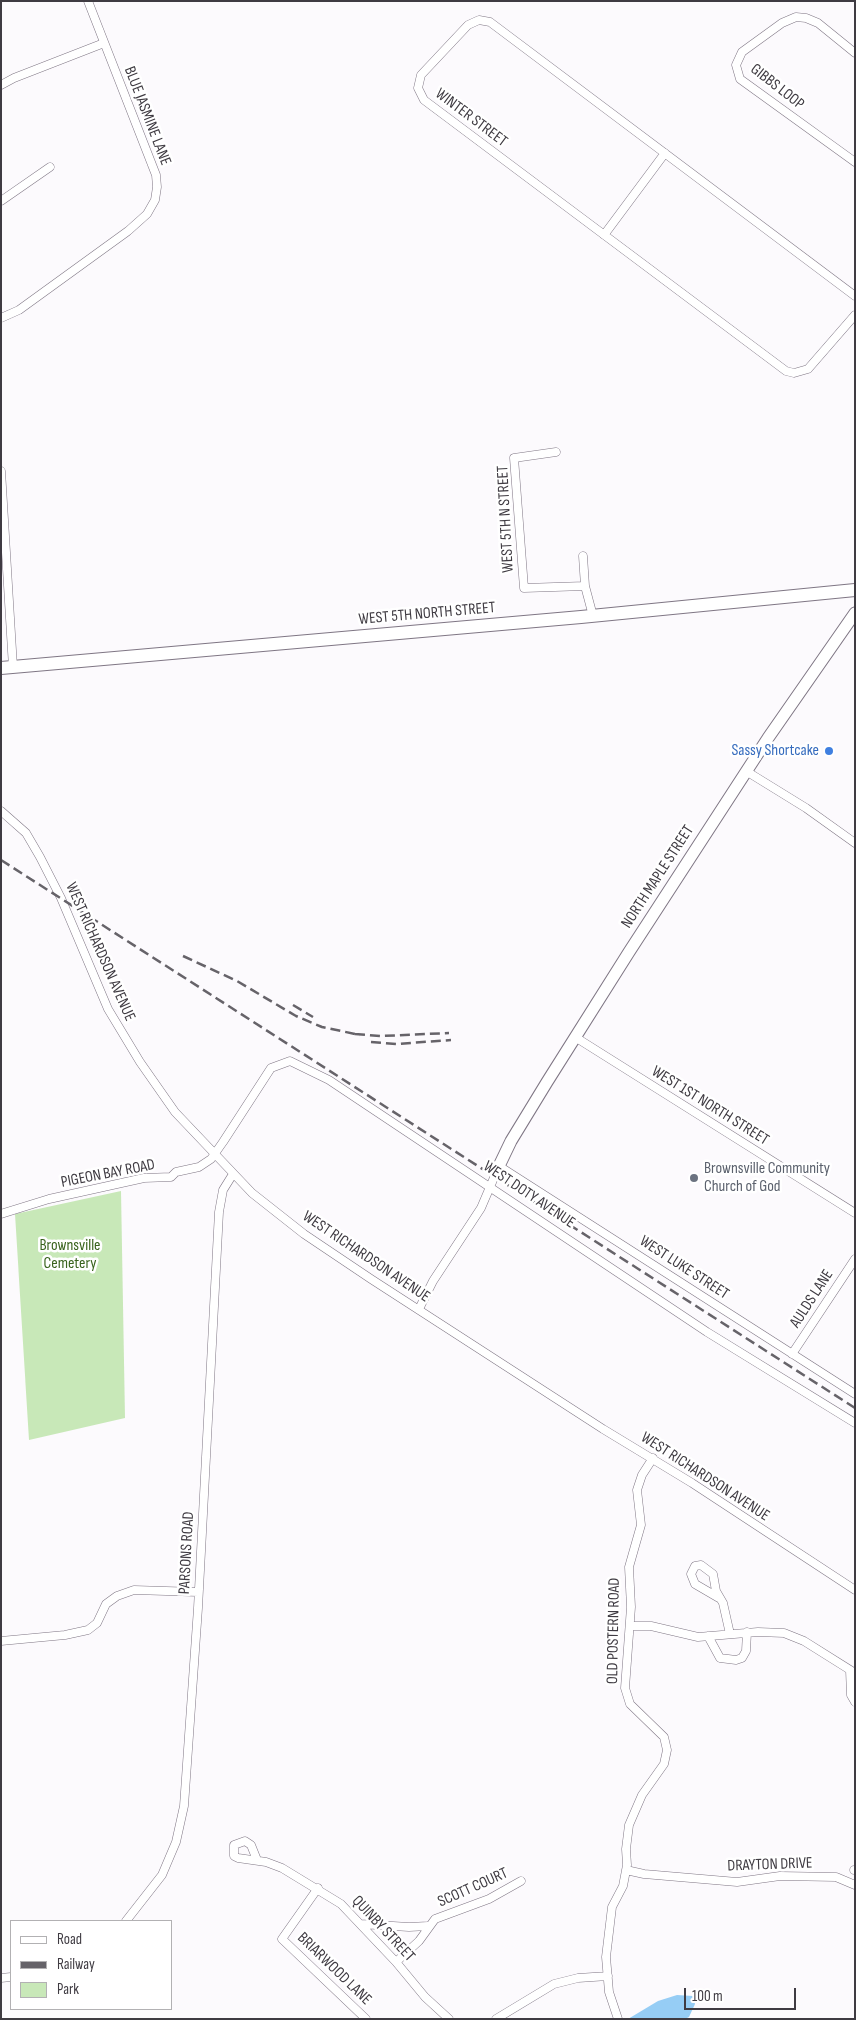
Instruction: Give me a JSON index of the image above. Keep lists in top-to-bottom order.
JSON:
{
  "streets": {
    "main road": ["WEST 5TH NORTH STREET"],
    "street": [
      "GIBBS LOOP",
      "BLUE JASMINE LANE",
      "WINTER STREET",
      "WEST 5TH N STREET",
      "NORTH MAPLE STREET",
      "WEST RICHARDSON AVENUE",
      "WEST 1ST NORTH STREET",
      "PIGEON BAY ROAD",
      "WEST DOTY AVENUE",
      "WEST LUKE STREET",
      "AULDS LANE",
      "PARSONS ROAD",
      "OLD POSTERN ROAD",
      "DRAYTON DRIVE",
      "SCOTT COURT",
      "QUINBY STREET",
      "BRIARWOOD LANE"
    ]
  },
  "crossings": [
    ["NORTH MAPLE STREET", "WEST 1ST NORTH STREET"],
    ["NORTH MAPLE STREET", "WEST LUKE STREET"],
    ["WEST RICHARDSON AVENUE", "PIGEON BAY ROAD"],
    ["WEST RICHARDSON AVENUE", "WEST DOTY AVENUE"],
    ["WEST RICHARDSON AVENUE", "PARSONS ROAD"],
    ["WEST RICHARDSON AVENUE", "OLD POSTERN ROAD"],
    ["PIGEON BAY ROAD", "WEST DOTY AVENUE"],
    ["WEST LUKE STREET", "AULDS LANE"],
    ["OLD POSTERN ROAD", "DRAYTON DRIVE"],
    ["SCOTT COURT", "QUINBY STREET"],
    ["QUINBY STREET", "BRIARWOOD LANE"]
  ],
  "parks": ["Brownsville Cemetery"],
  "places": ["Sassy Shortcake", "Brownsville Community Church of God"],
  "legend": ["Road", "Railway", "Park"],
  "scale_bar": "100 m"
}
